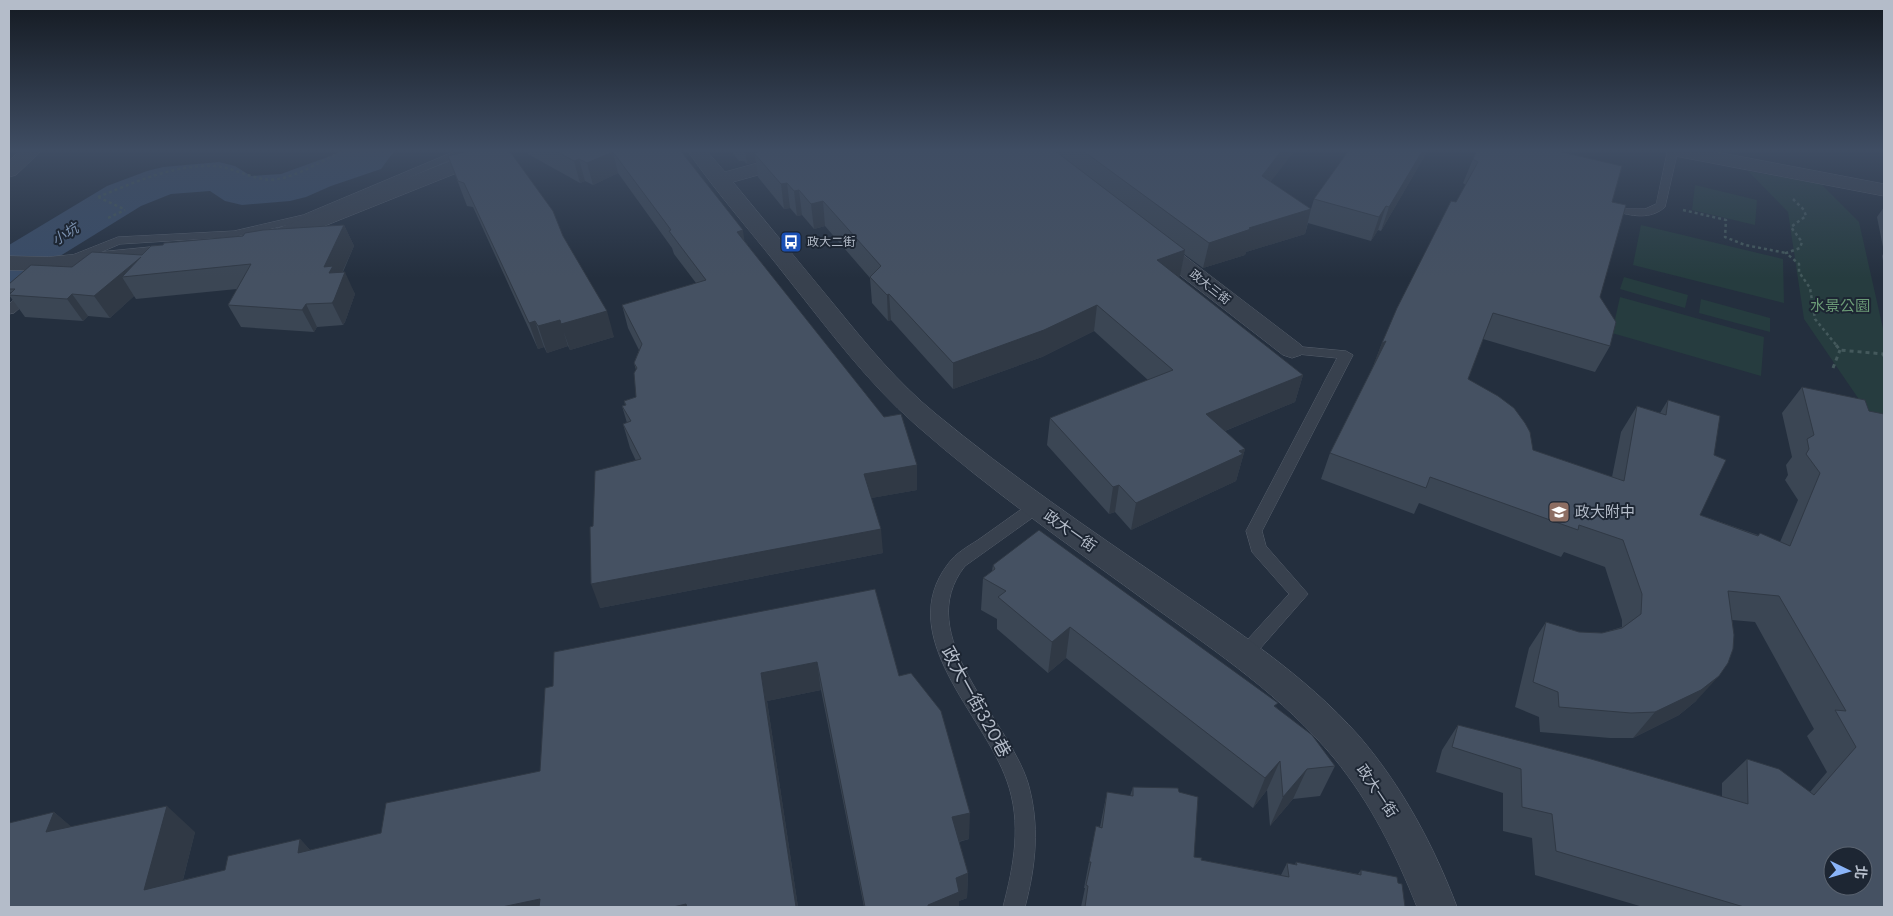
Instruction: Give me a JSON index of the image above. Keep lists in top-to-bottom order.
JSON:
{
  "streets": {
    "street": ["政大三街", "政大一街"],
    "lane": ["政大一街320巷"]
  },
  "crossings": [
    ["政大一街", "政大一街320巷"]
  ],
  "water": ["小坑"],
  "parks": ["水景公園"],
  "places": {
    "bus stop": ["政大二街"],
    "school or university": ["政大附中"]
  },
  "north": "right"
}
